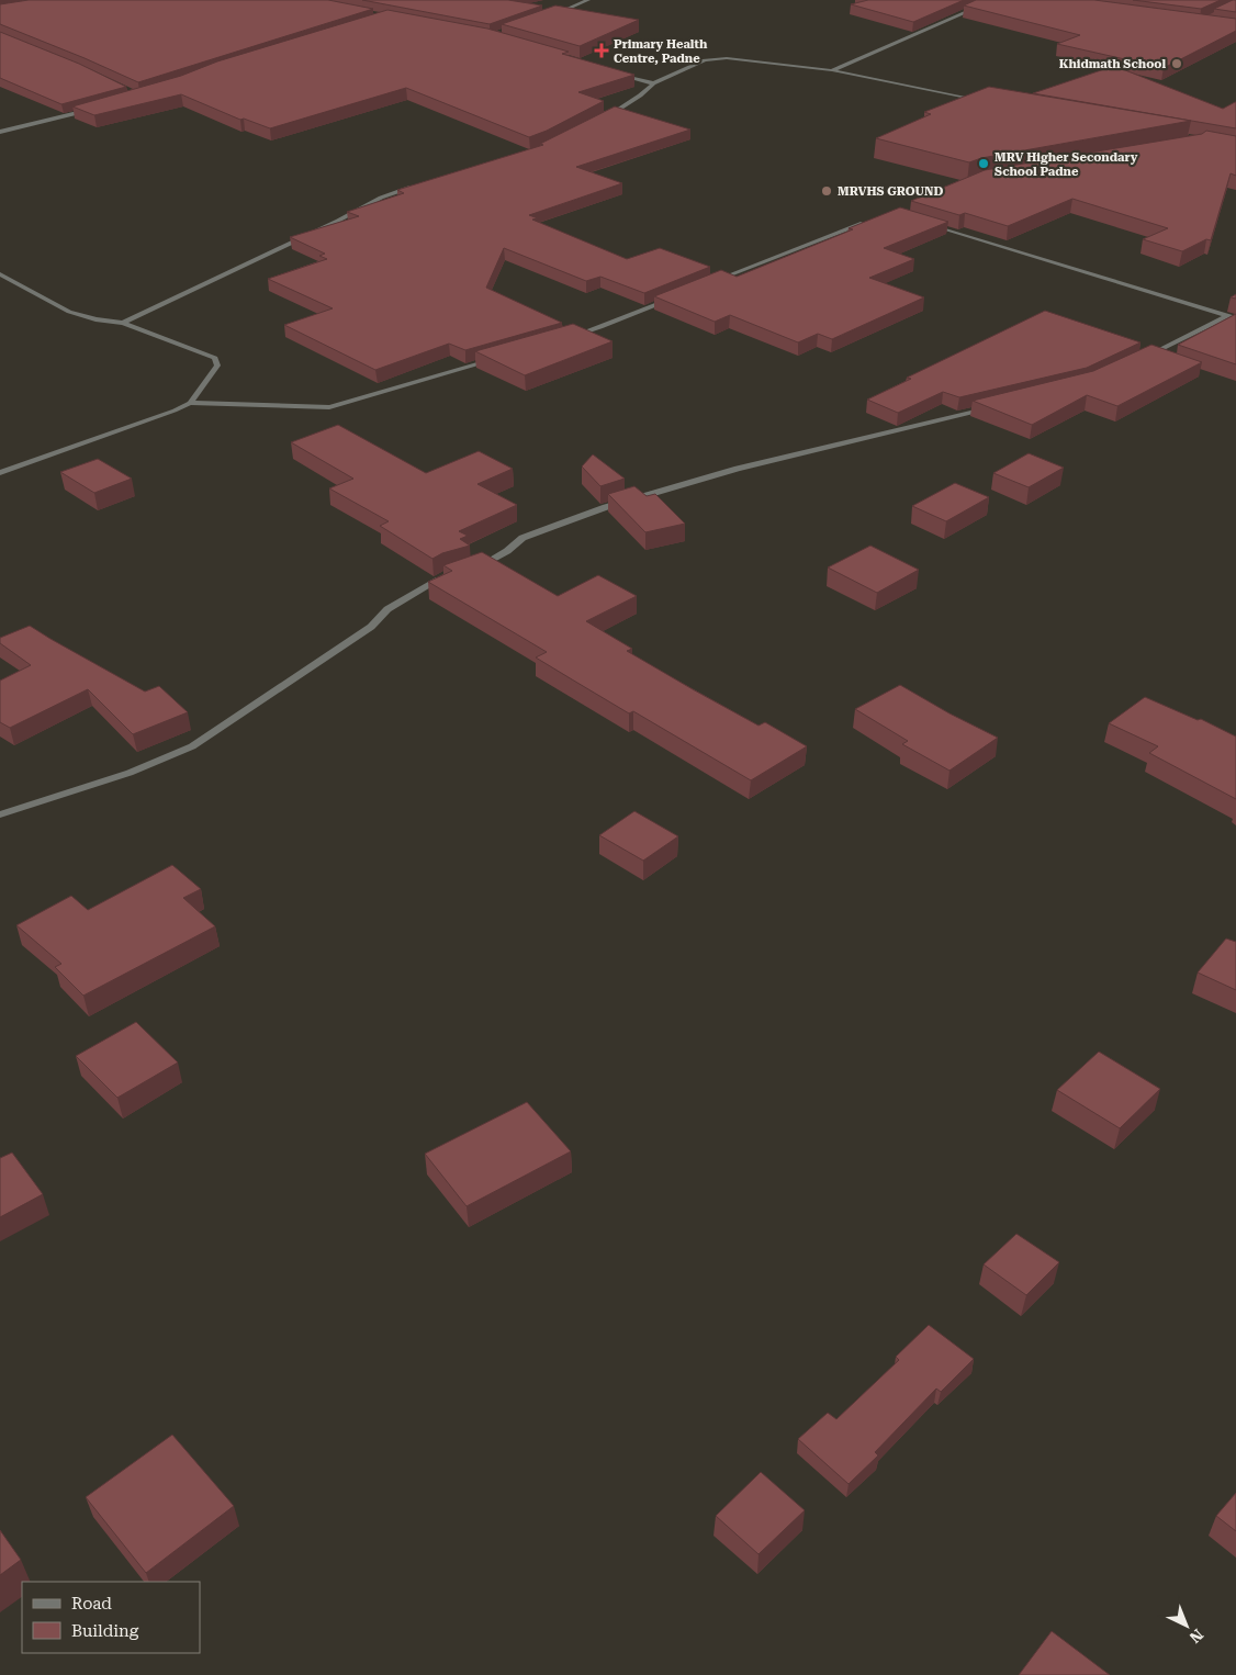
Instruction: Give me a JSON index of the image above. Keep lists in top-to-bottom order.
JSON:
{
  "places": {
    "health": ["Primary Health Centre, Padne"],
    "other": ["Khidmath School", "MRV Higher Secondary School Padne", "MRVHS GROUND"]
  },
  "legend": ["Road", "Building"],
  "north": "bottom right"
}
